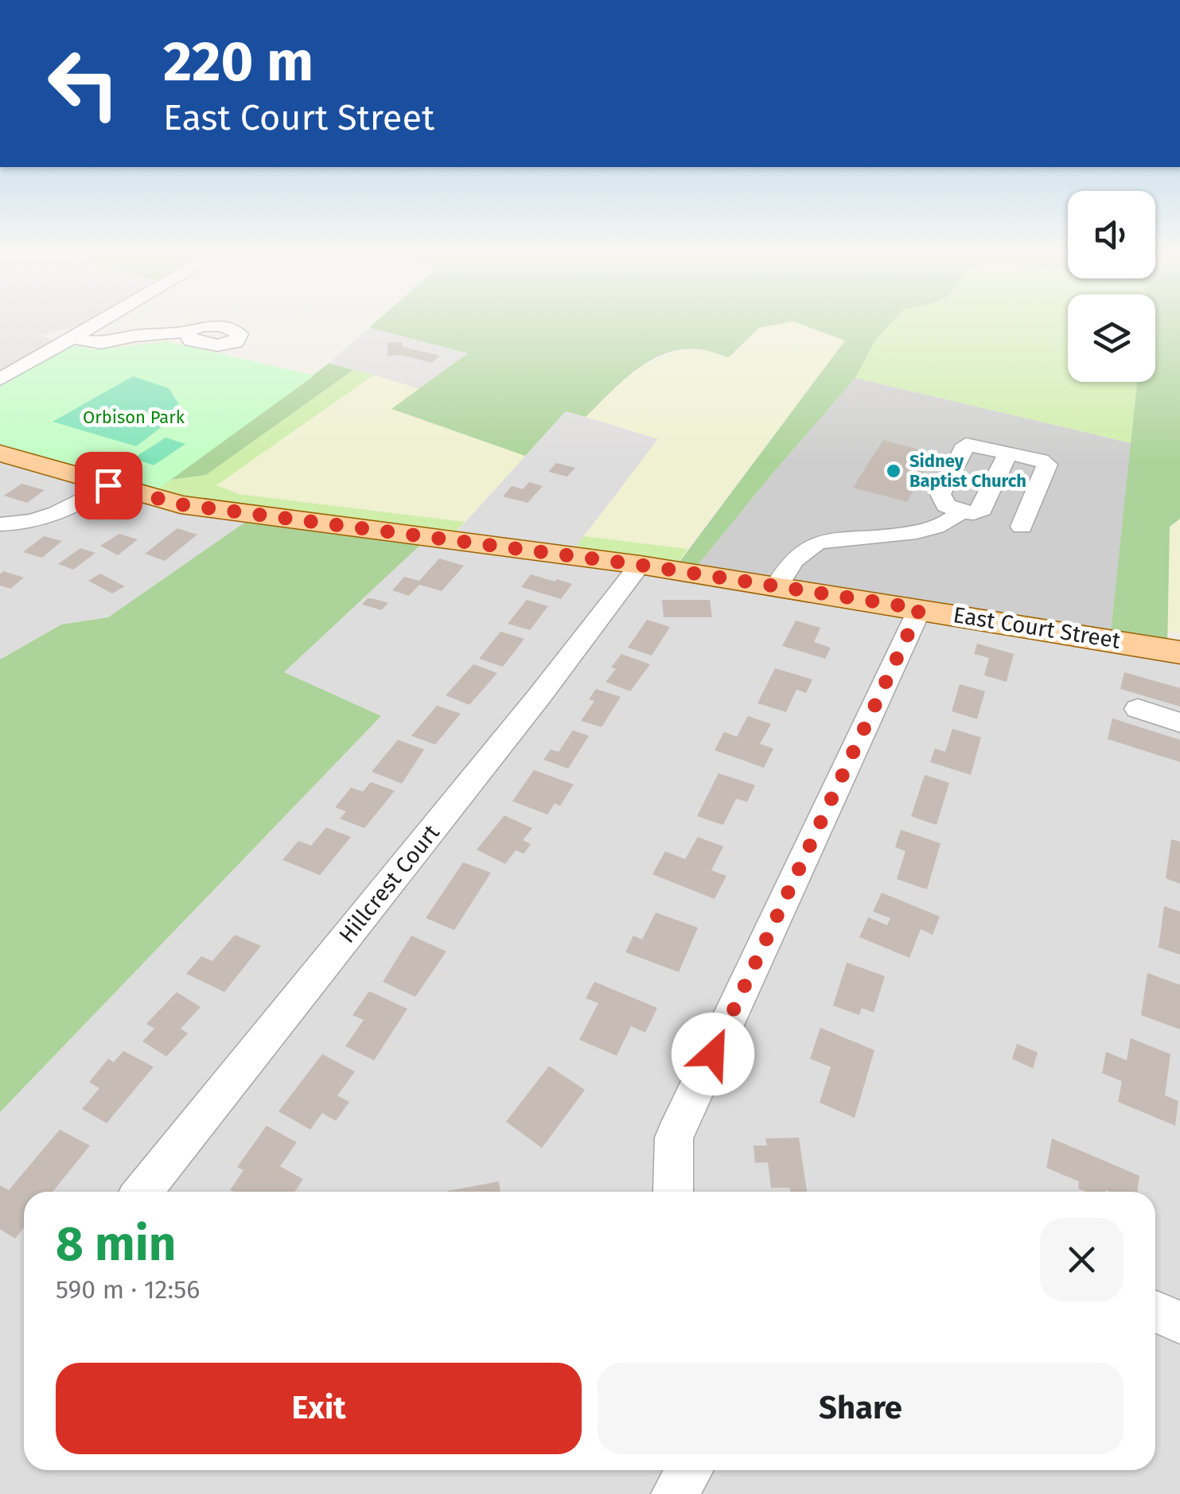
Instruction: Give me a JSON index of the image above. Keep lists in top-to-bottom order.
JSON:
{
  "streets": {
    "main road": ["East Court Street"],
    "street": ["Hillcrest Court"]
  },
  "crossings": [
    ["East Court Street", "Hillcrest Court"]
  ],
  "parks": ["Orbison Park"],
  "places": ["Sidney Baptist Church"],
  "page": {
    "turn": ["220 m", "East Court Street"],
    "heading": ["8 min", "590 m · 12:56"],
    "buttons": ["Exit", "Share"]
  }
}
